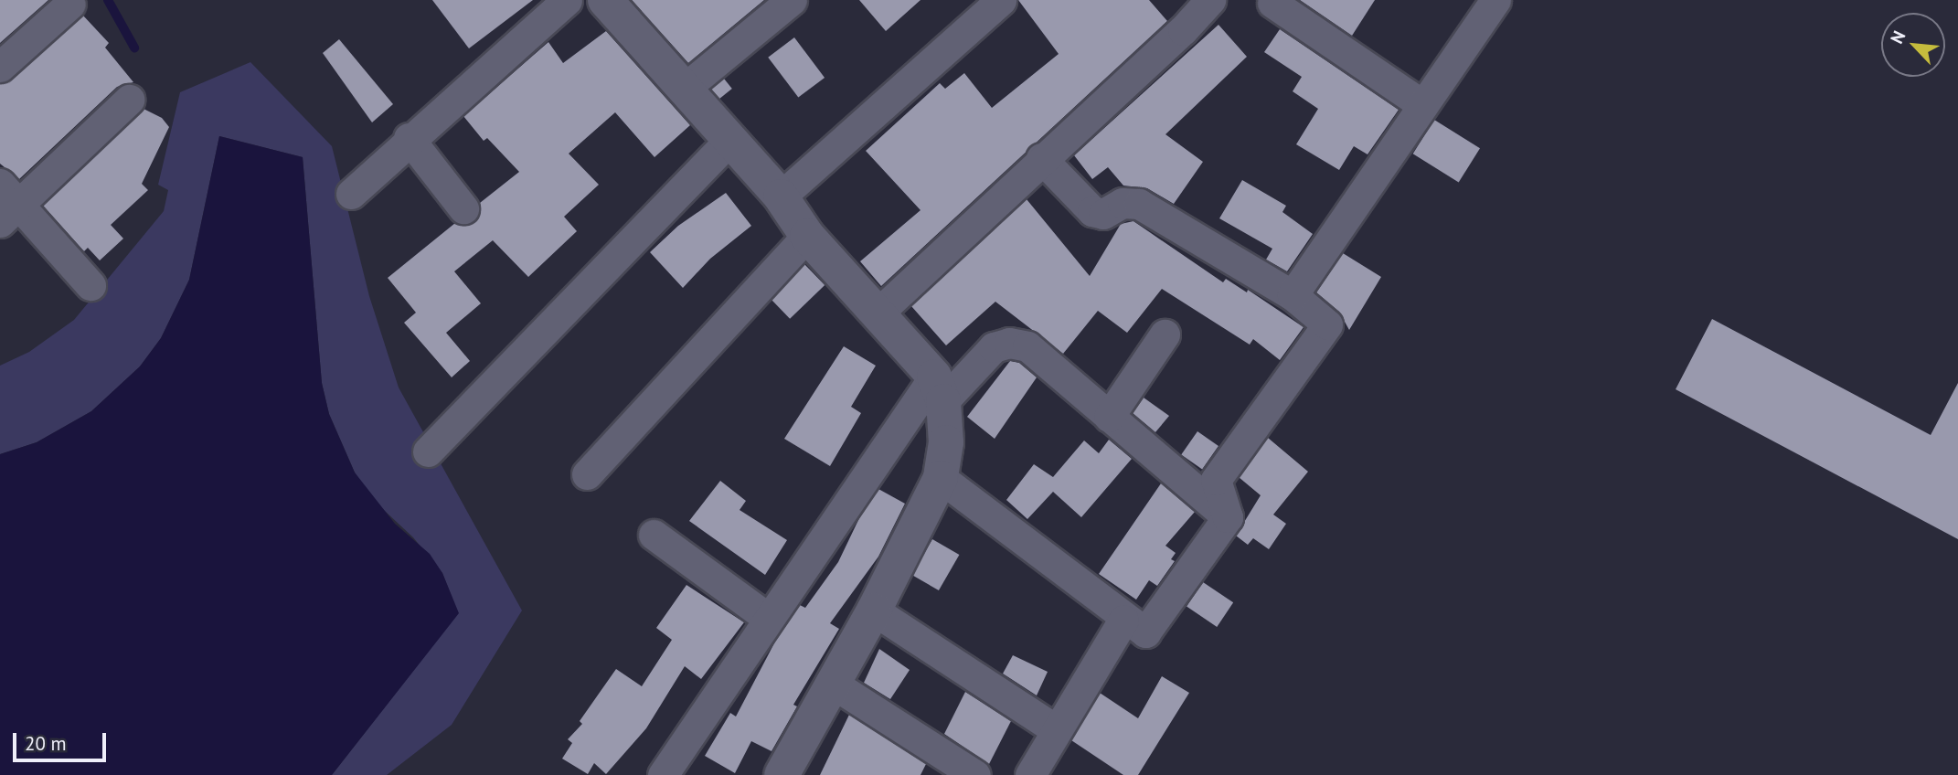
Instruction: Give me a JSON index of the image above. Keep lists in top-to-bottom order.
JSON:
{
  "scale_bar": "20 m",
  "north": "top left"
}
